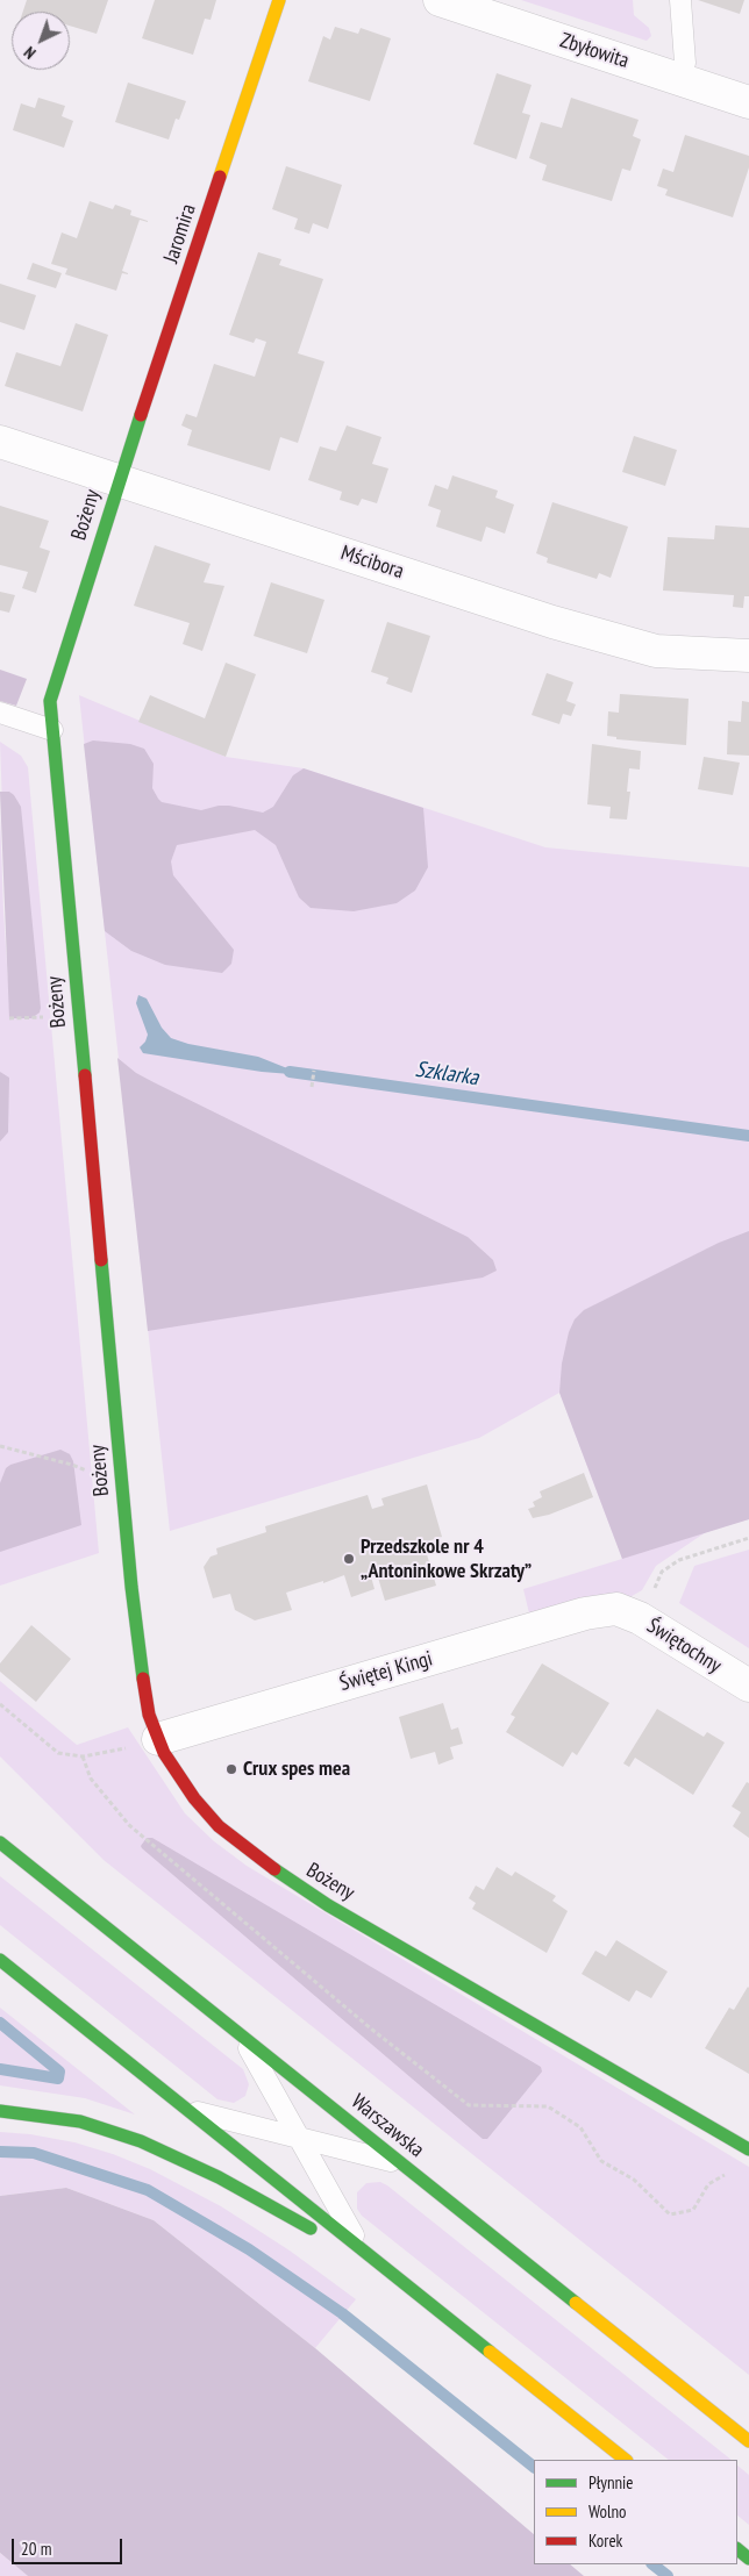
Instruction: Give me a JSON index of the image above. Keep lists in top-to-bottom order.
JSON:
{
  "streets": {
    "street": [
      "Zbyłowita",
      "Jaromira",
      "Bożeny",
      "Mścibora",
      "Świętochny",
      "Świętej Kingi",
      "Warszawska"
    ]
  },
  "crossings": [
    ["Jaromira", "Bożeny"],
    ["Jaromira", "Mścibora"],
    ["Bożeny", "Mścibora"],
    ["Bożeny", "Świętej Kingi"],
    ["Świętochny", "Świętej Kingi"]
  ],
  "water": ["Szklarka"],
  "places": ["Przedszkole nr 4 „Antoninkowe Skrzaty”", "Crux spes mea"],
  "legend": ["Płynnie", "Wolno", "Korek"],
  "scale_bar": "20 m",
  "north": "bottom left"
}
